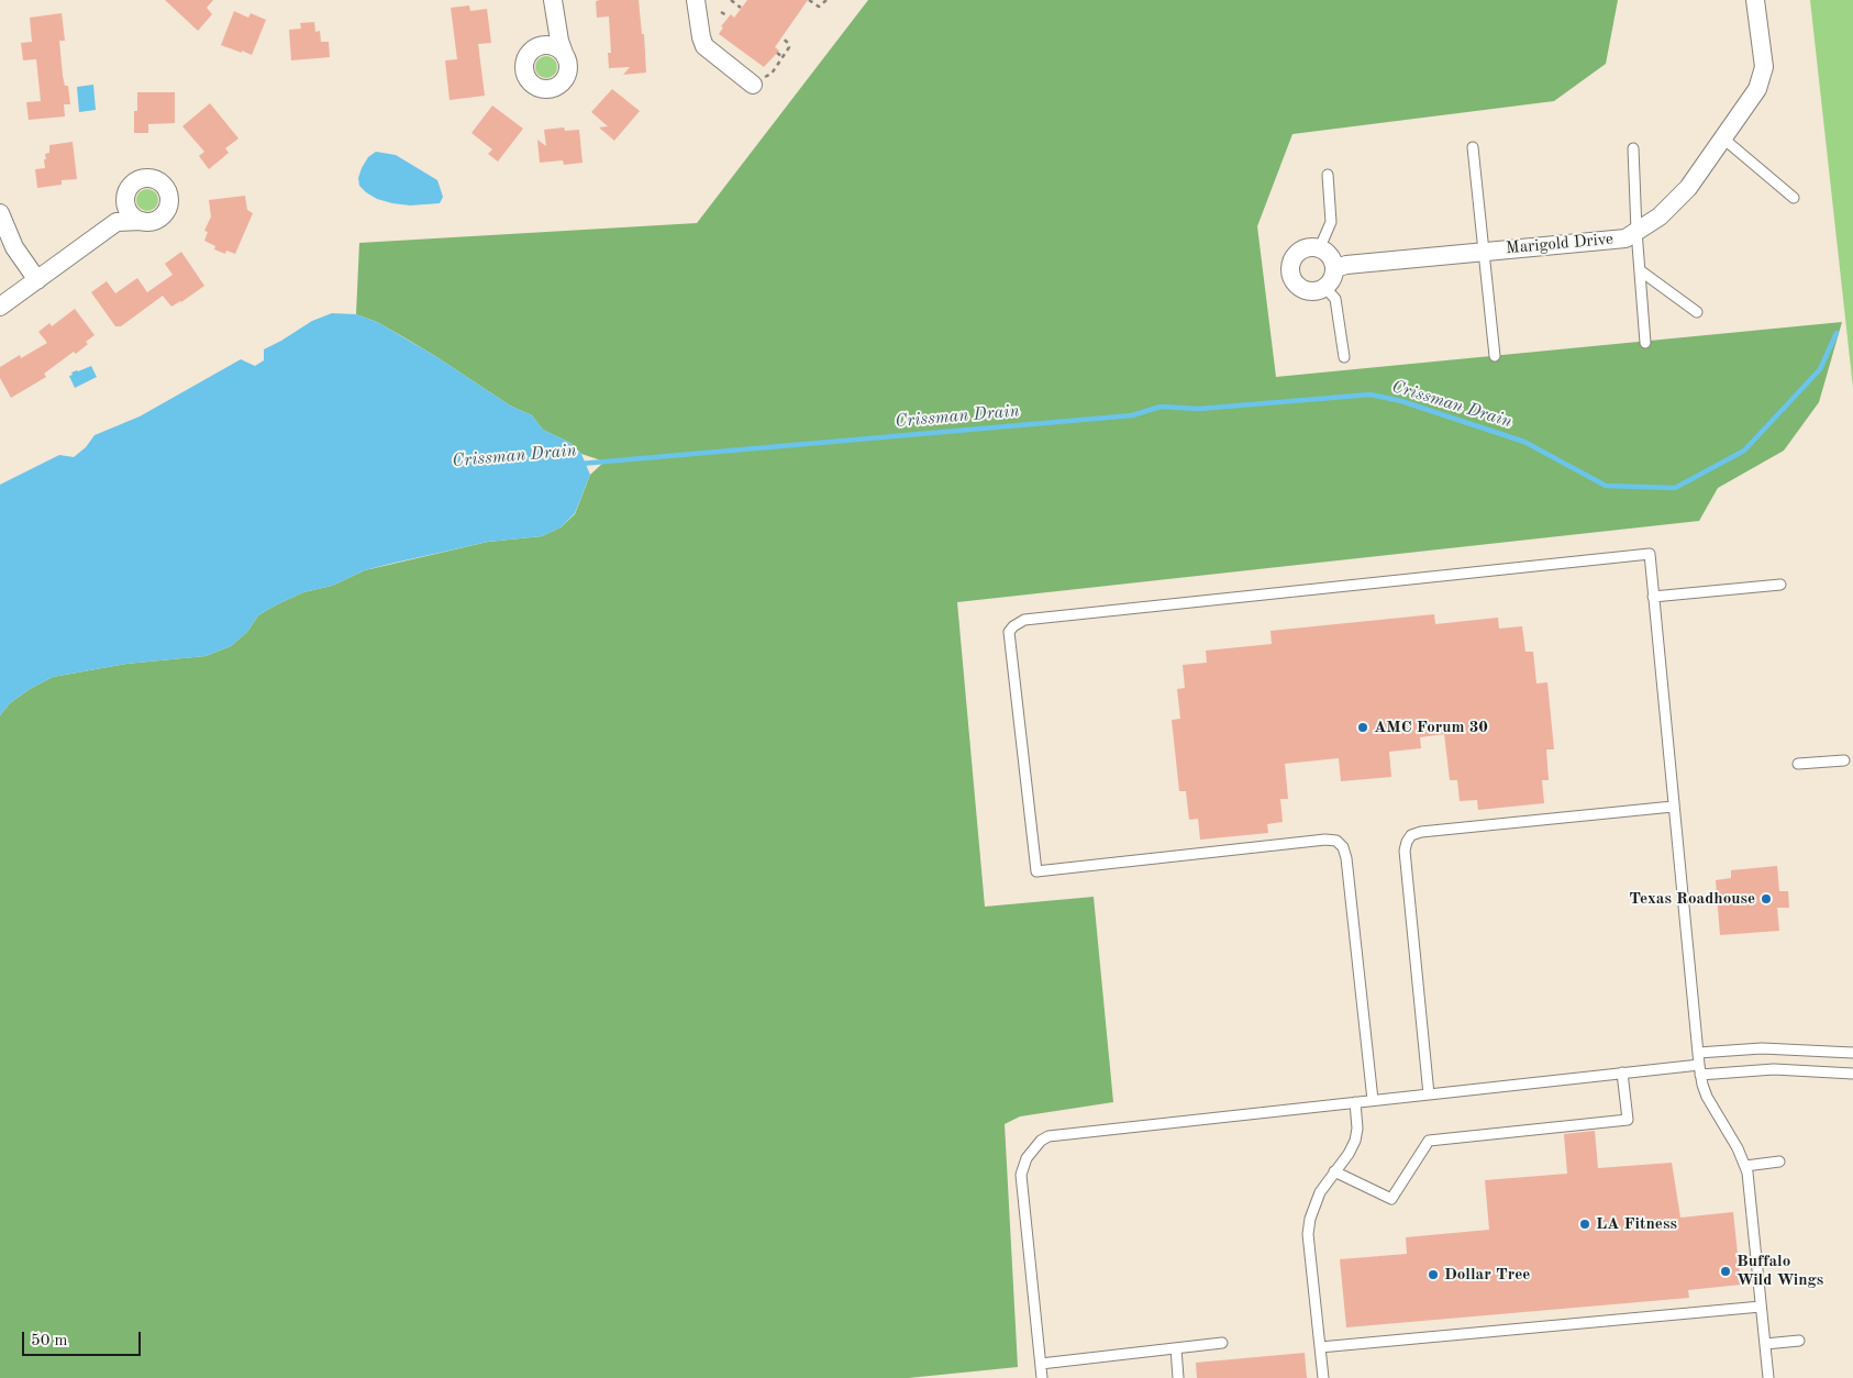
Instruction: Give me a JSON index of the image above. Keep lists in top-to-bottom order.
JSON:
{
  "streets": {
    "street": ["Marigold Drive"]
  },
  "water": ["Crissman Drain"],
  "places": [
    "AMC Forum 30",
    "Texas Roadhouse",
    "LA Fitness",
    "Buffalo Wild Wings",
    "Dollar Tree"
  ],
  "scale_bar": "50 m"
}
